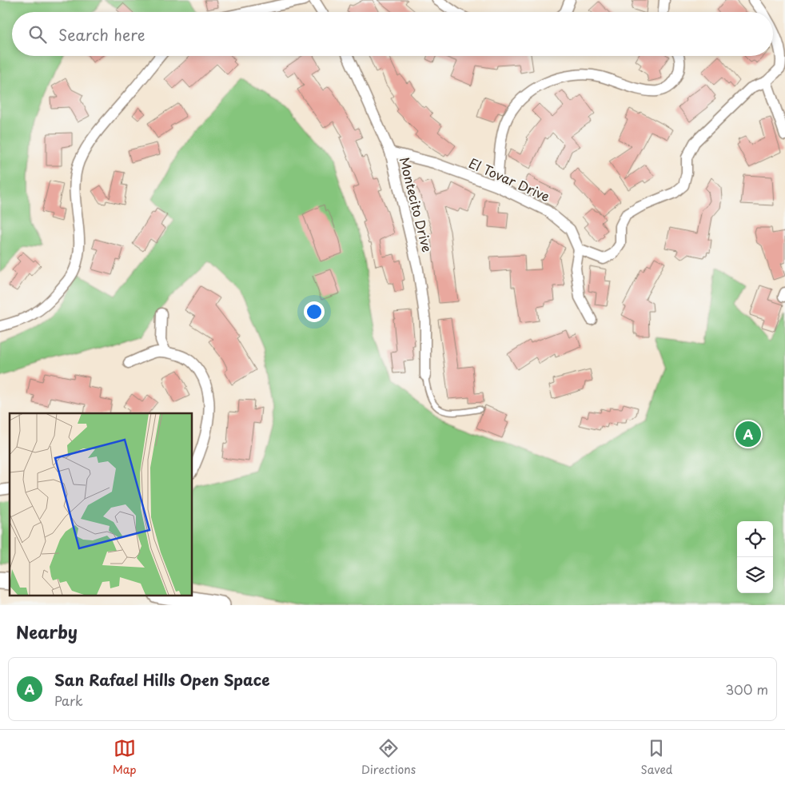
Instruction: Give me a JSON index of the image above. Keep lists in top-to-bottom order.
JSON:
{
  "streets": {
    "street": ["El Tovar Drive", "Montecito Drive"]
  },
  "crossings": [
    ["El Tovar Drive", "Montecito Drive"]
  ],
  "page": {
    "search": "Search here",
    "pins": "A",
    "heading": "Nearby",
    "list": [
      {
        "mark": "A",
        "name": "San Rafael Hills Open Space",
        "note": "Park",
        "value": "300 m"
      }
    ],
    "nav": ["Map", "Directions", "Saved"]
  }
}
